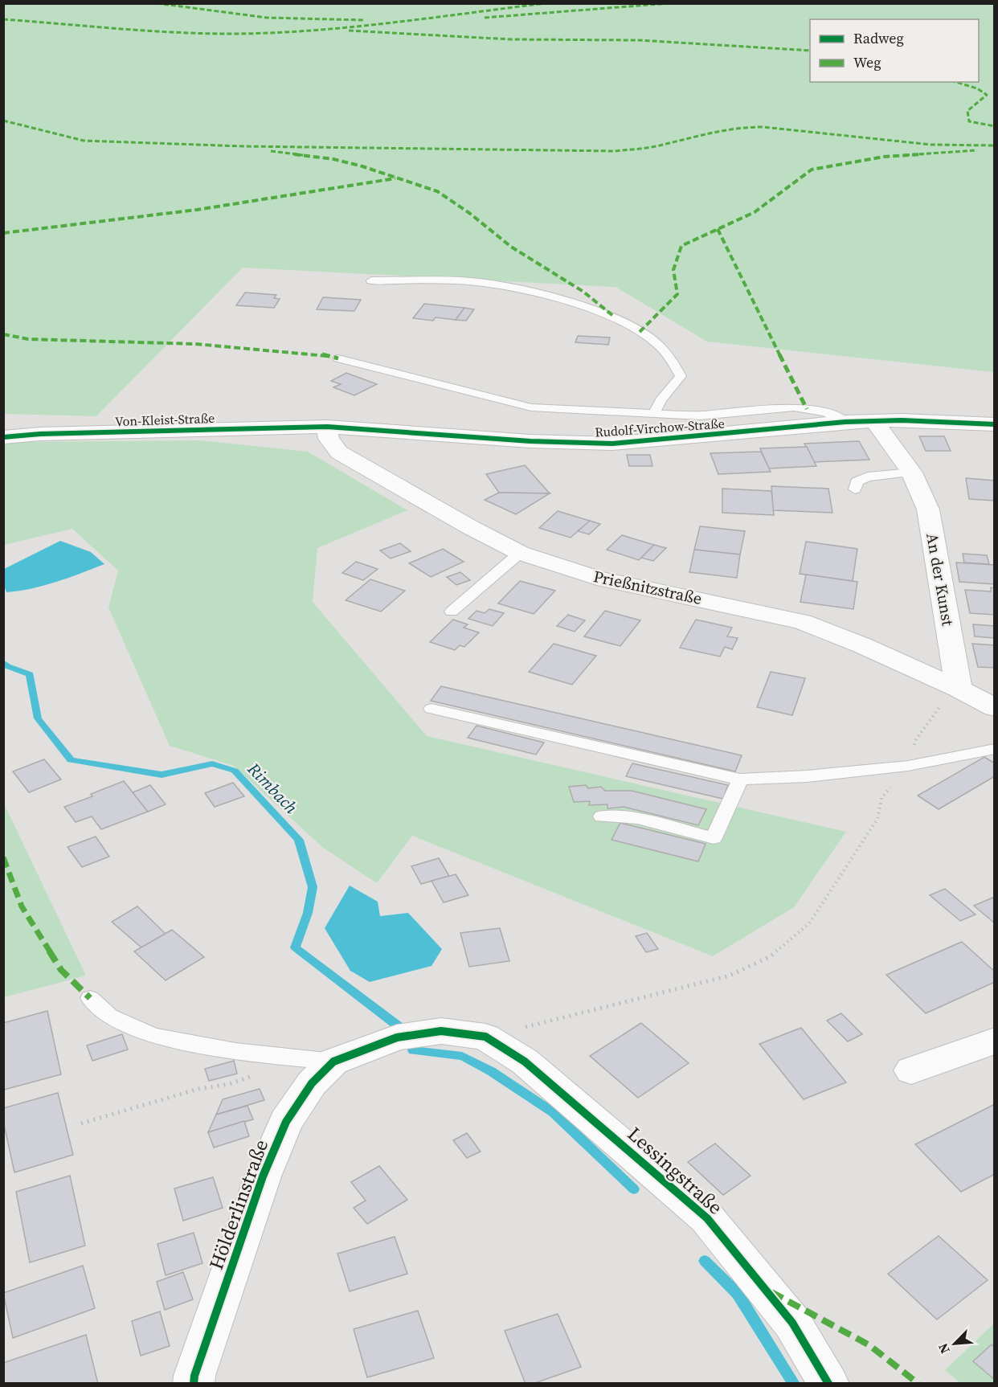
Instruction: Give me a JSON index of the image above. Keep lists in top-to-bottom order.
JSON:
{
  "streets": {
    "street": [
      "Von-Kleist-Straße",
      "Rudolf-Virchow-Straße",
      "An der Kunst",
      "Prießnitzstraße",
      "Lessingstraße",
      "Hölderlinstraße"
    ]
  },
  "crossings": [
    ["Von-Kleist-Straße", "Rudolf-Virchow-Straße"],
    ["Von-Kleist-Straße", "Prießnitzstraße"],
    ["Rudolf-Virchow-Straße", "An der Kunst"],
    ["Rudolf-Virchow-Straße", "Prießnitzstraße"],
    ["An der Kunst", "Prießnitzstraße"],
    ["Lessingstraße", "Hölderlinstraße"]
  ],
  "water": ["Rimbach"],
  "legend": ["Radweg", "Weg"],
  "north": "bottom left"
}
